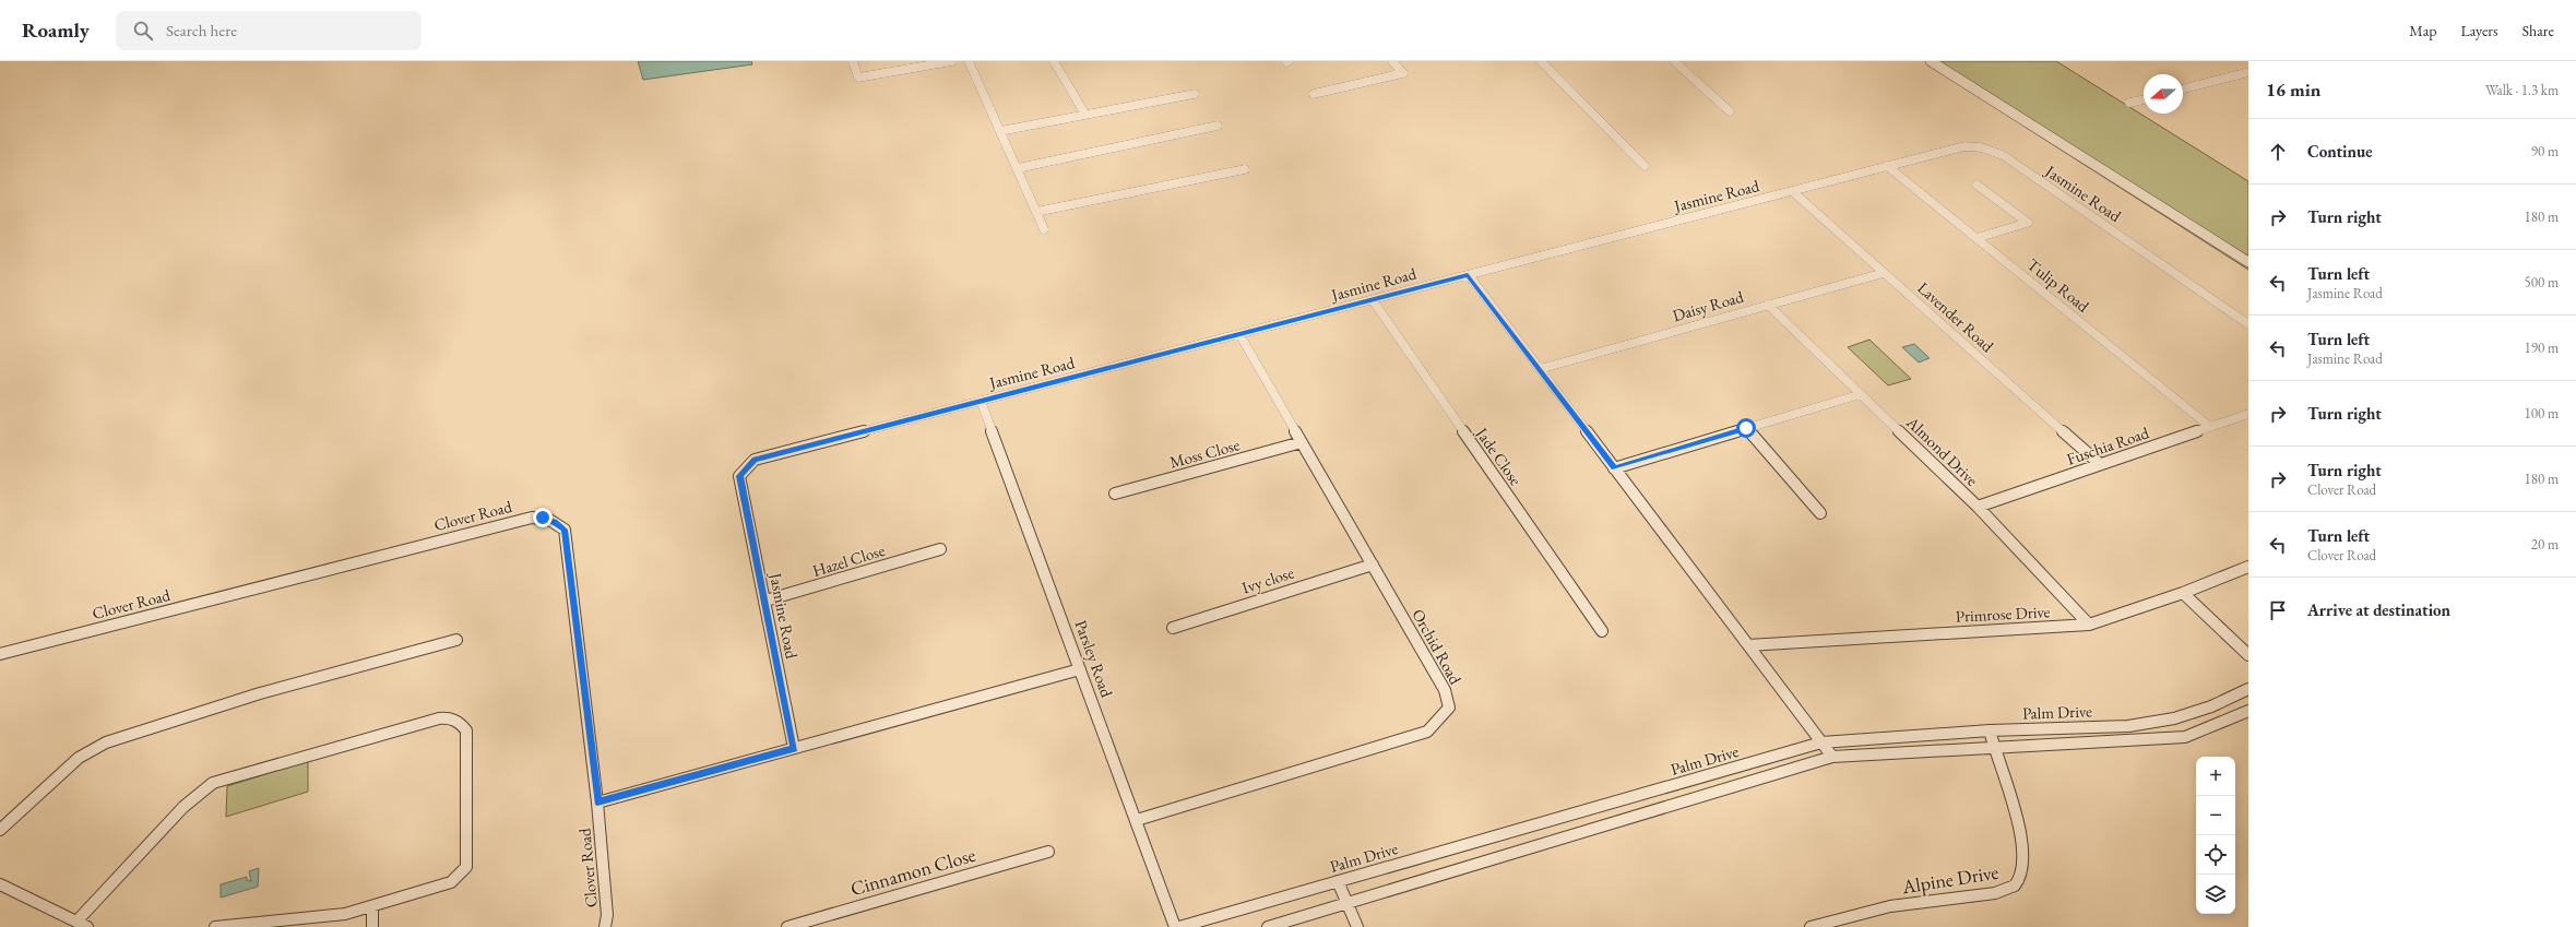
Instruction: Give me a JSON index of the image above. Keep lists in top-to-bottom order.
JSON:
{
  "streets": {
    "street": [
      "Jasmine Road",
      "Tulip Road",
      "Daisy Road",
      "Lavender Road",
      "Fuschia Road",
      "Almond Drive",
      "Moss Close",
      "Jade Close",
      "Clover Road",
      "Hazel Close",
      "Ivy close",
      "Primrose Drive",
      "Orchid Road",
      "Parsley Road",
      "Palm Drive",
      "Cinnamon Close",
      "Alpine Drive"
    ]
  },
  "crossings": [
    ["Jasmine Road", "Tulip Road"],
    ["Jasmine Road", "Lavender Road"],
    ["Jasmine Road", "Jade Close"],
    ["Jasmine Road", "Hazel Close"],
    ["Jasmine Road", "Orchid Road"],
    ["Jasmine Road", "Parsley Road"],
    ["Tulip Road", "Fuschia Road"],
    ["Daisy Road", "Lavender Road"],
    ["Daisy Road", "Almond Drive"],
    ["Lavender Road", "Fuschia Road"],
    ["Fuschia Road", "Almond Drive"],
    ["Almond Drive", "Primrose Drive"],
    ["Moss Close", "Orchid Road"],
    ["Ivy close", "Orchid Road"],
    ["Orchid Road", "Parsley Road"],
    ["Palm Drive", "Alpine Drive"]
  ],
  "north": "left",
  "page": {
    "header": "Roamly",
    "search": "Search here",
    "nav": ["Map", "Layers", "Share"],
    "heading": ["16 min", "Walk · 1.3 km"],
    "list": [
      ["Continue", "90 m"],
      ["Turn right", "180 m"],
      ["Turn left", "Jasmine Road", "500 m"],
      ["Turn left", "Jasmine Road", "190 m"],
      ["Turn right", "100 m"],
      ["Turn right", "Clover Road", "180 m"],
      ["Turn left", "Clover Road", "20 m"],
      "Arrive at destination"
    ],
    "map_buttons": ["+", "−"]
  }
}
